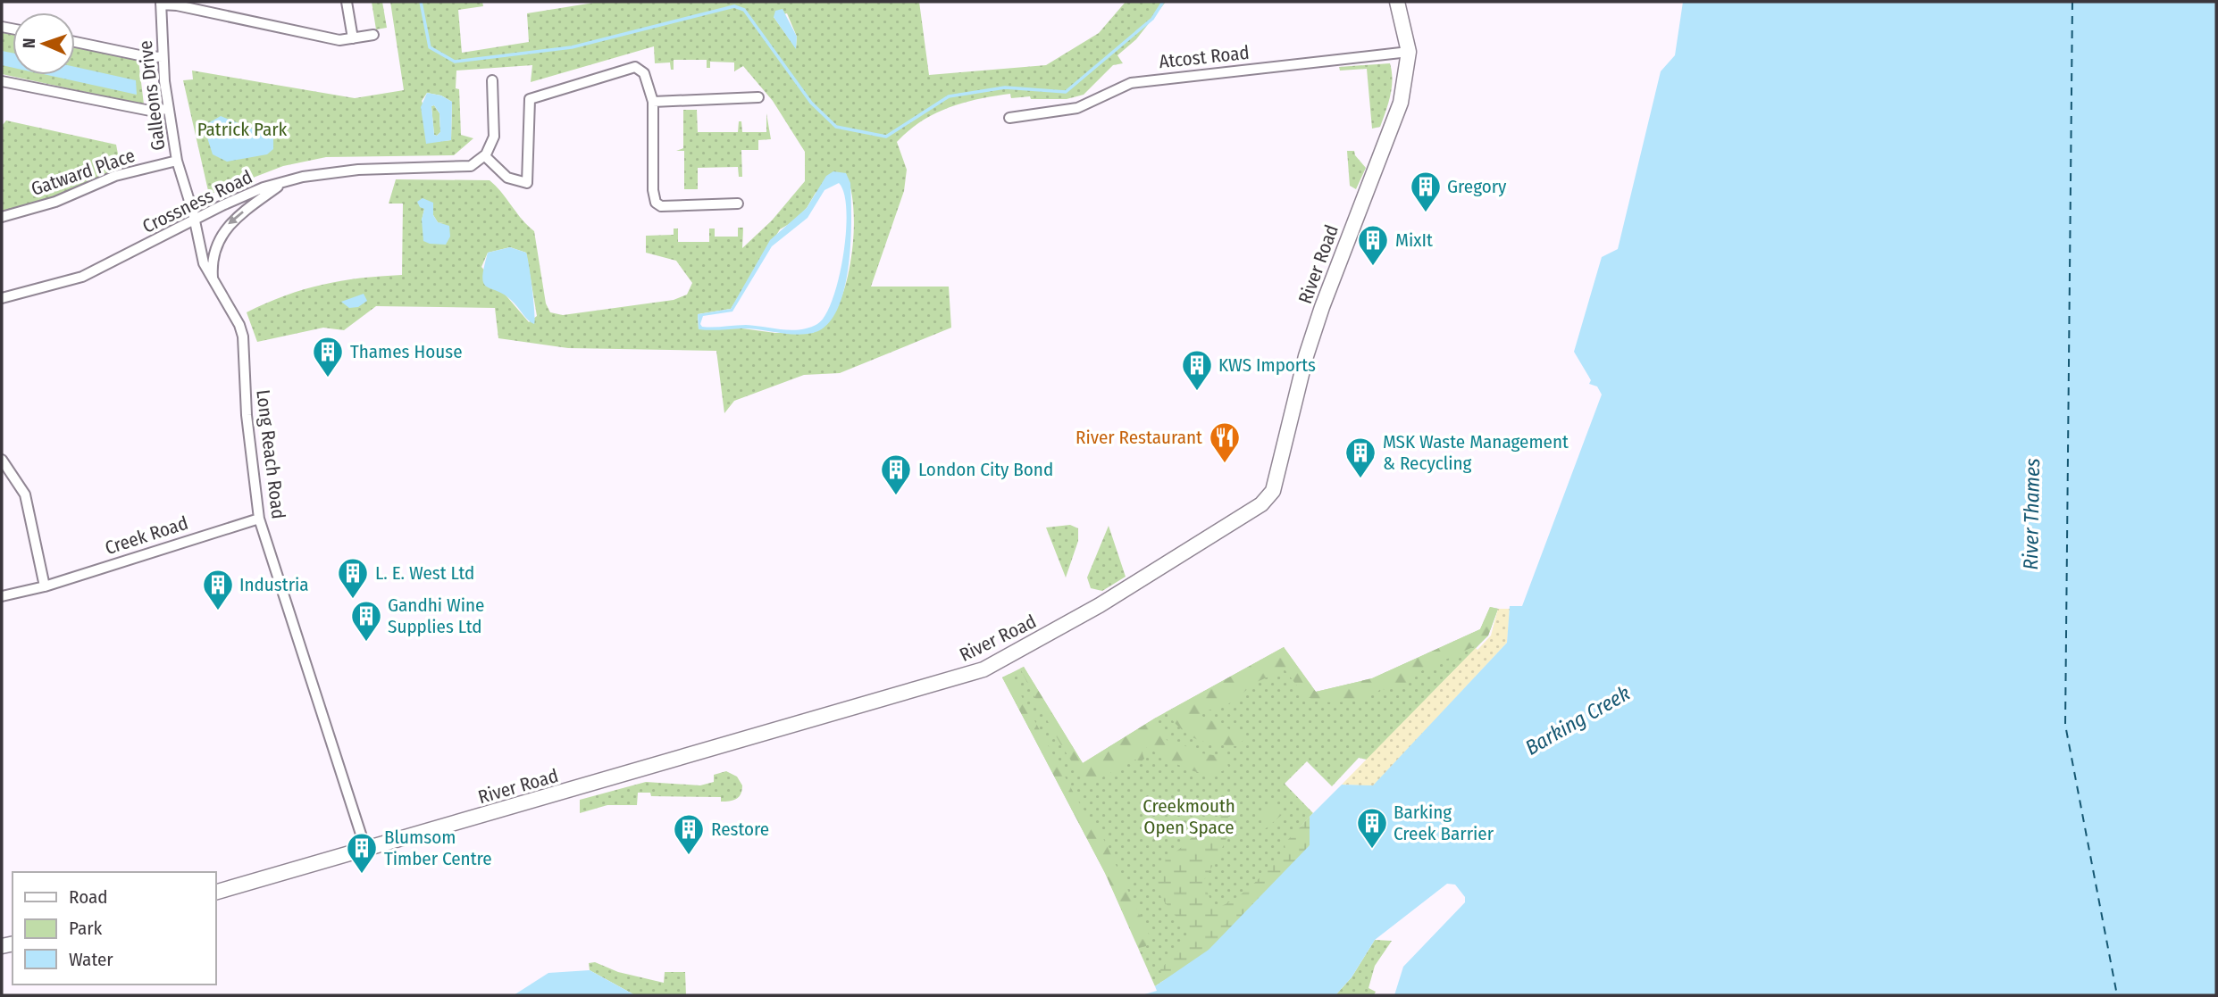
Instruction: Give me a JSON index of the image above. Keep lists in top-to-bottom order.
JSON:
{
  "streets": {
    "street": [
      "Atcost Road",
      "Galleons Drive",
      "Gatward Place",
      "Crossness Road",
      "River Road",
      "Long Reach Road",
      "Creek Road"
    ]
  },
  "crossings": [
    ["Atcost Road", "River Road"],
    ["Galleons Drive", "Gatward Place"],
    ["Galleons Drive", "Crossness Road"],
    ["Galleons Drive", "Long Reach Road"],
    ["Crossness Road", "Long Reach Road"],
    ["River Road", "Long Reach Road"],
    ["Long Reach Road", "Creek Road"]
  ],
  "water": ["River Thames", "Barking Creek"],
  "parks": ["Patrick Park", "Creekmouth Open Space"],
  "places": {
    "building": [
      "Gregory",
      "MixIt",
      "Thames House",
      "KWS Imports",
      "MSK Waste Management & Recycling",
      "London City Bond",
      "L. E. West Ltd",
      "Industria",
      "Gandhi Wine Supplies Ltd",
      "Barking Creek Barrier",
      "Restore",
      "Blumsom Timber Centre"
    ],
    "restaurant": ["River Restaurant"]
  },
  "legend": ["Road", "Park", "Water"],
  "north": "left"
}
